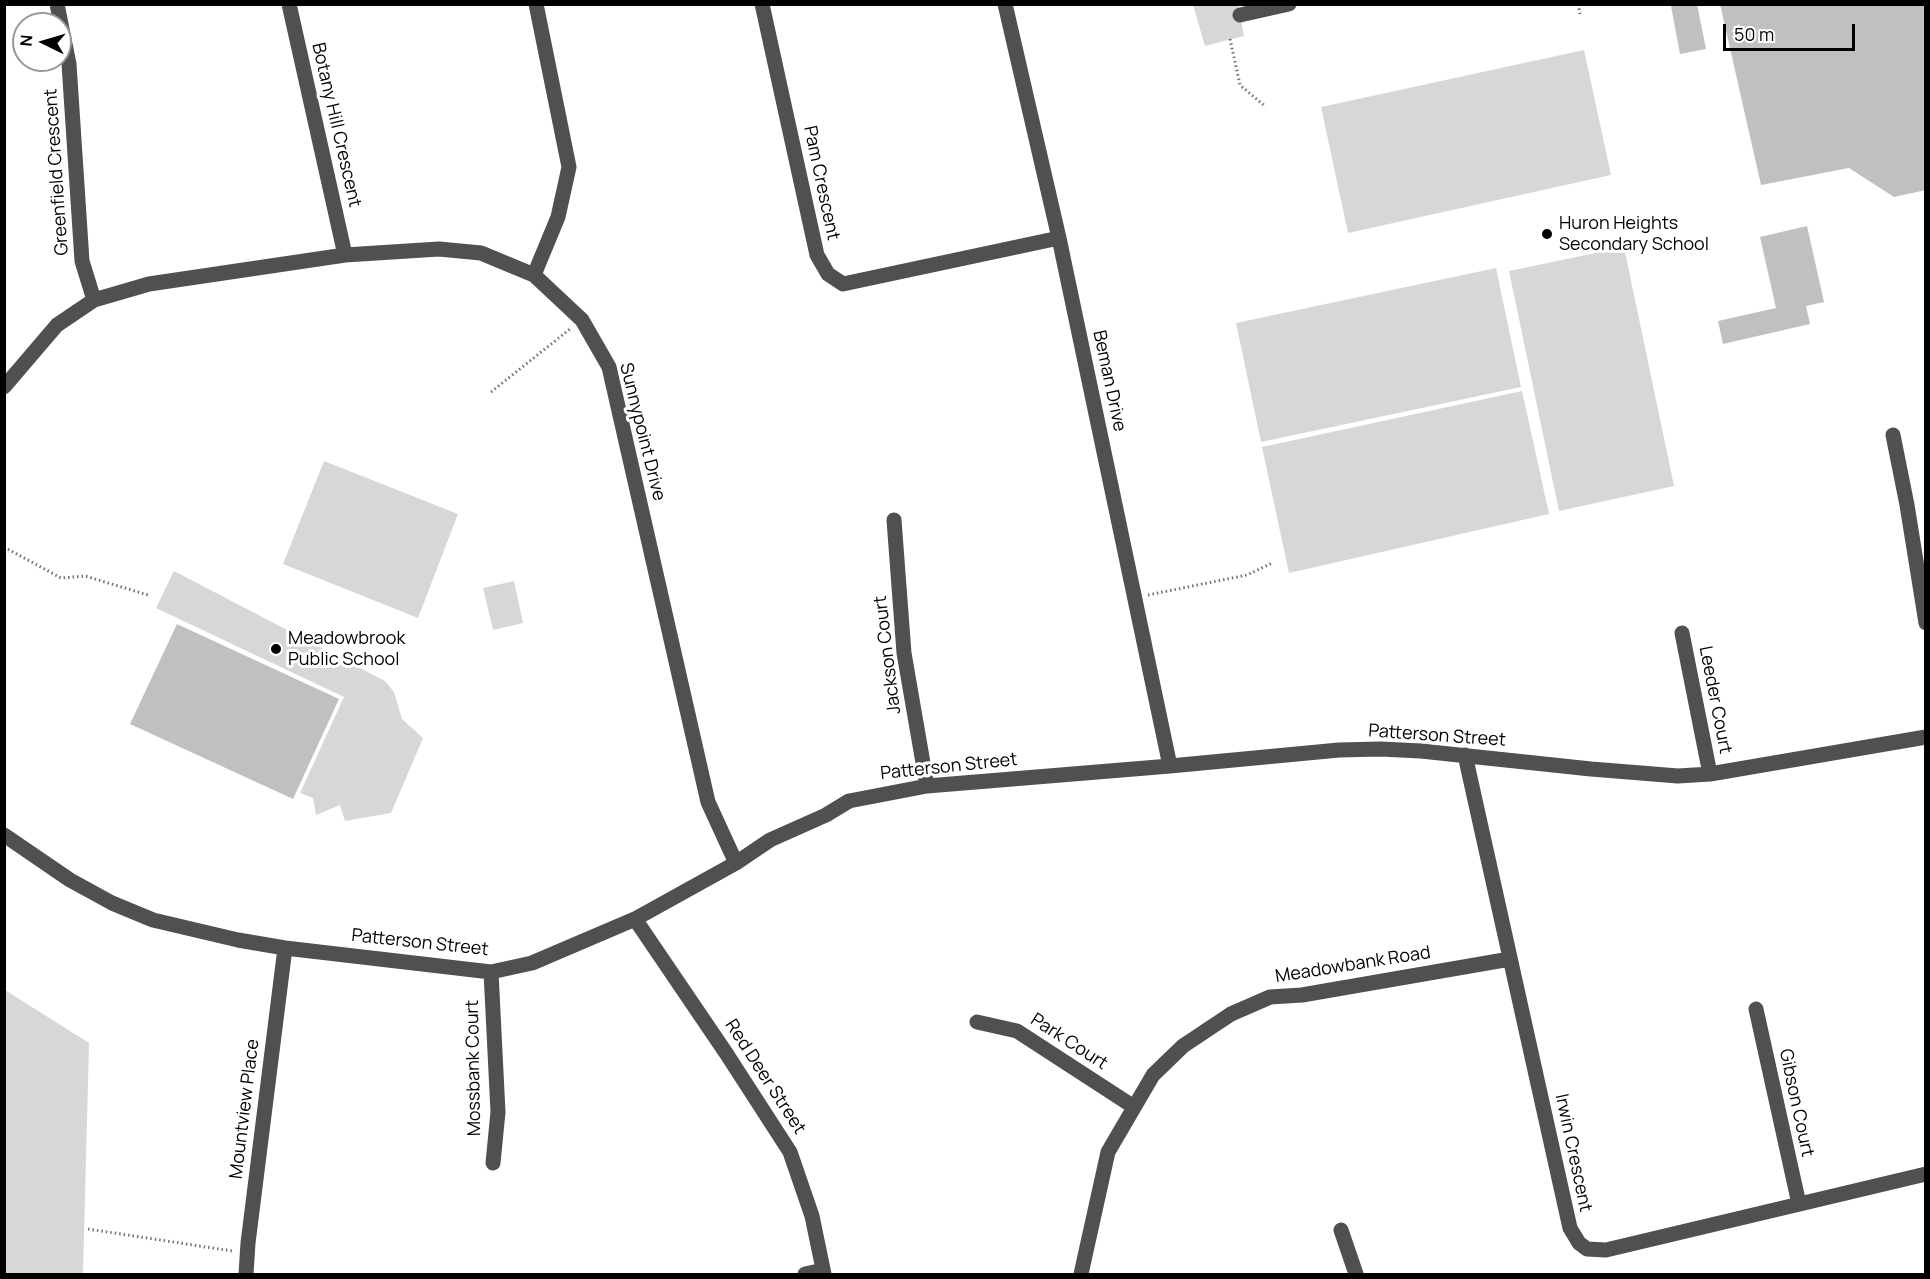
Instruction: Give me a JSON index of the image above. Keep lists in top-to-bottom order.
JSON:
{
  "streets": {
    "street": [
      "Botany Hill Crescent",
      "Greenfield Crescent",
      "Pam Crescent",
      "Beman Drive",
      "Sunnypoint Drive",
      "Jackson Court",
      "Leeder Court",
      "Patterson Street",
      "Meadowbank Road",
      "Park Court",
      "Mossbank Court",
      "Red Deer Street",
      "Gibson Court",
      "Mountview Place",
      "Irwin Crescent"
    ]
  },
  "crossings": [
    ["Botany Hill Crescent", "Sunnypoint Drive"],
    ["Greenfield Crescent", "Sunnypoint Drive"],
    ["Pam Crescent", "Beman Drive"],
    ["Beman Drive", "Patterson Street"],
    ["Sunnypoint Drive", "Patterson Street"],
    ["Jackson Court", "Patterson Street"],
    ["Leeder Court", "Patterson Street"],
    ["Patterson Street", "Mossbank Court"],
    ["Patterson Street", "Red Deer Street"],
    ["Patterson Street", "Mountview Place"],
    ["Patterson Street", "Irwin Crescent"],
    ["Meadowbank Road", "Park Court"],
    ["Meadowbank Road", "Irwin Crescent"],
    ["Gibson Court", "Irwin Crescent"]
  ],
  "places": ["Huron Heights Secondary School", "Meadowbrook Public School"],
  "scale_bar": "50 m",
  "north": "left"
}
